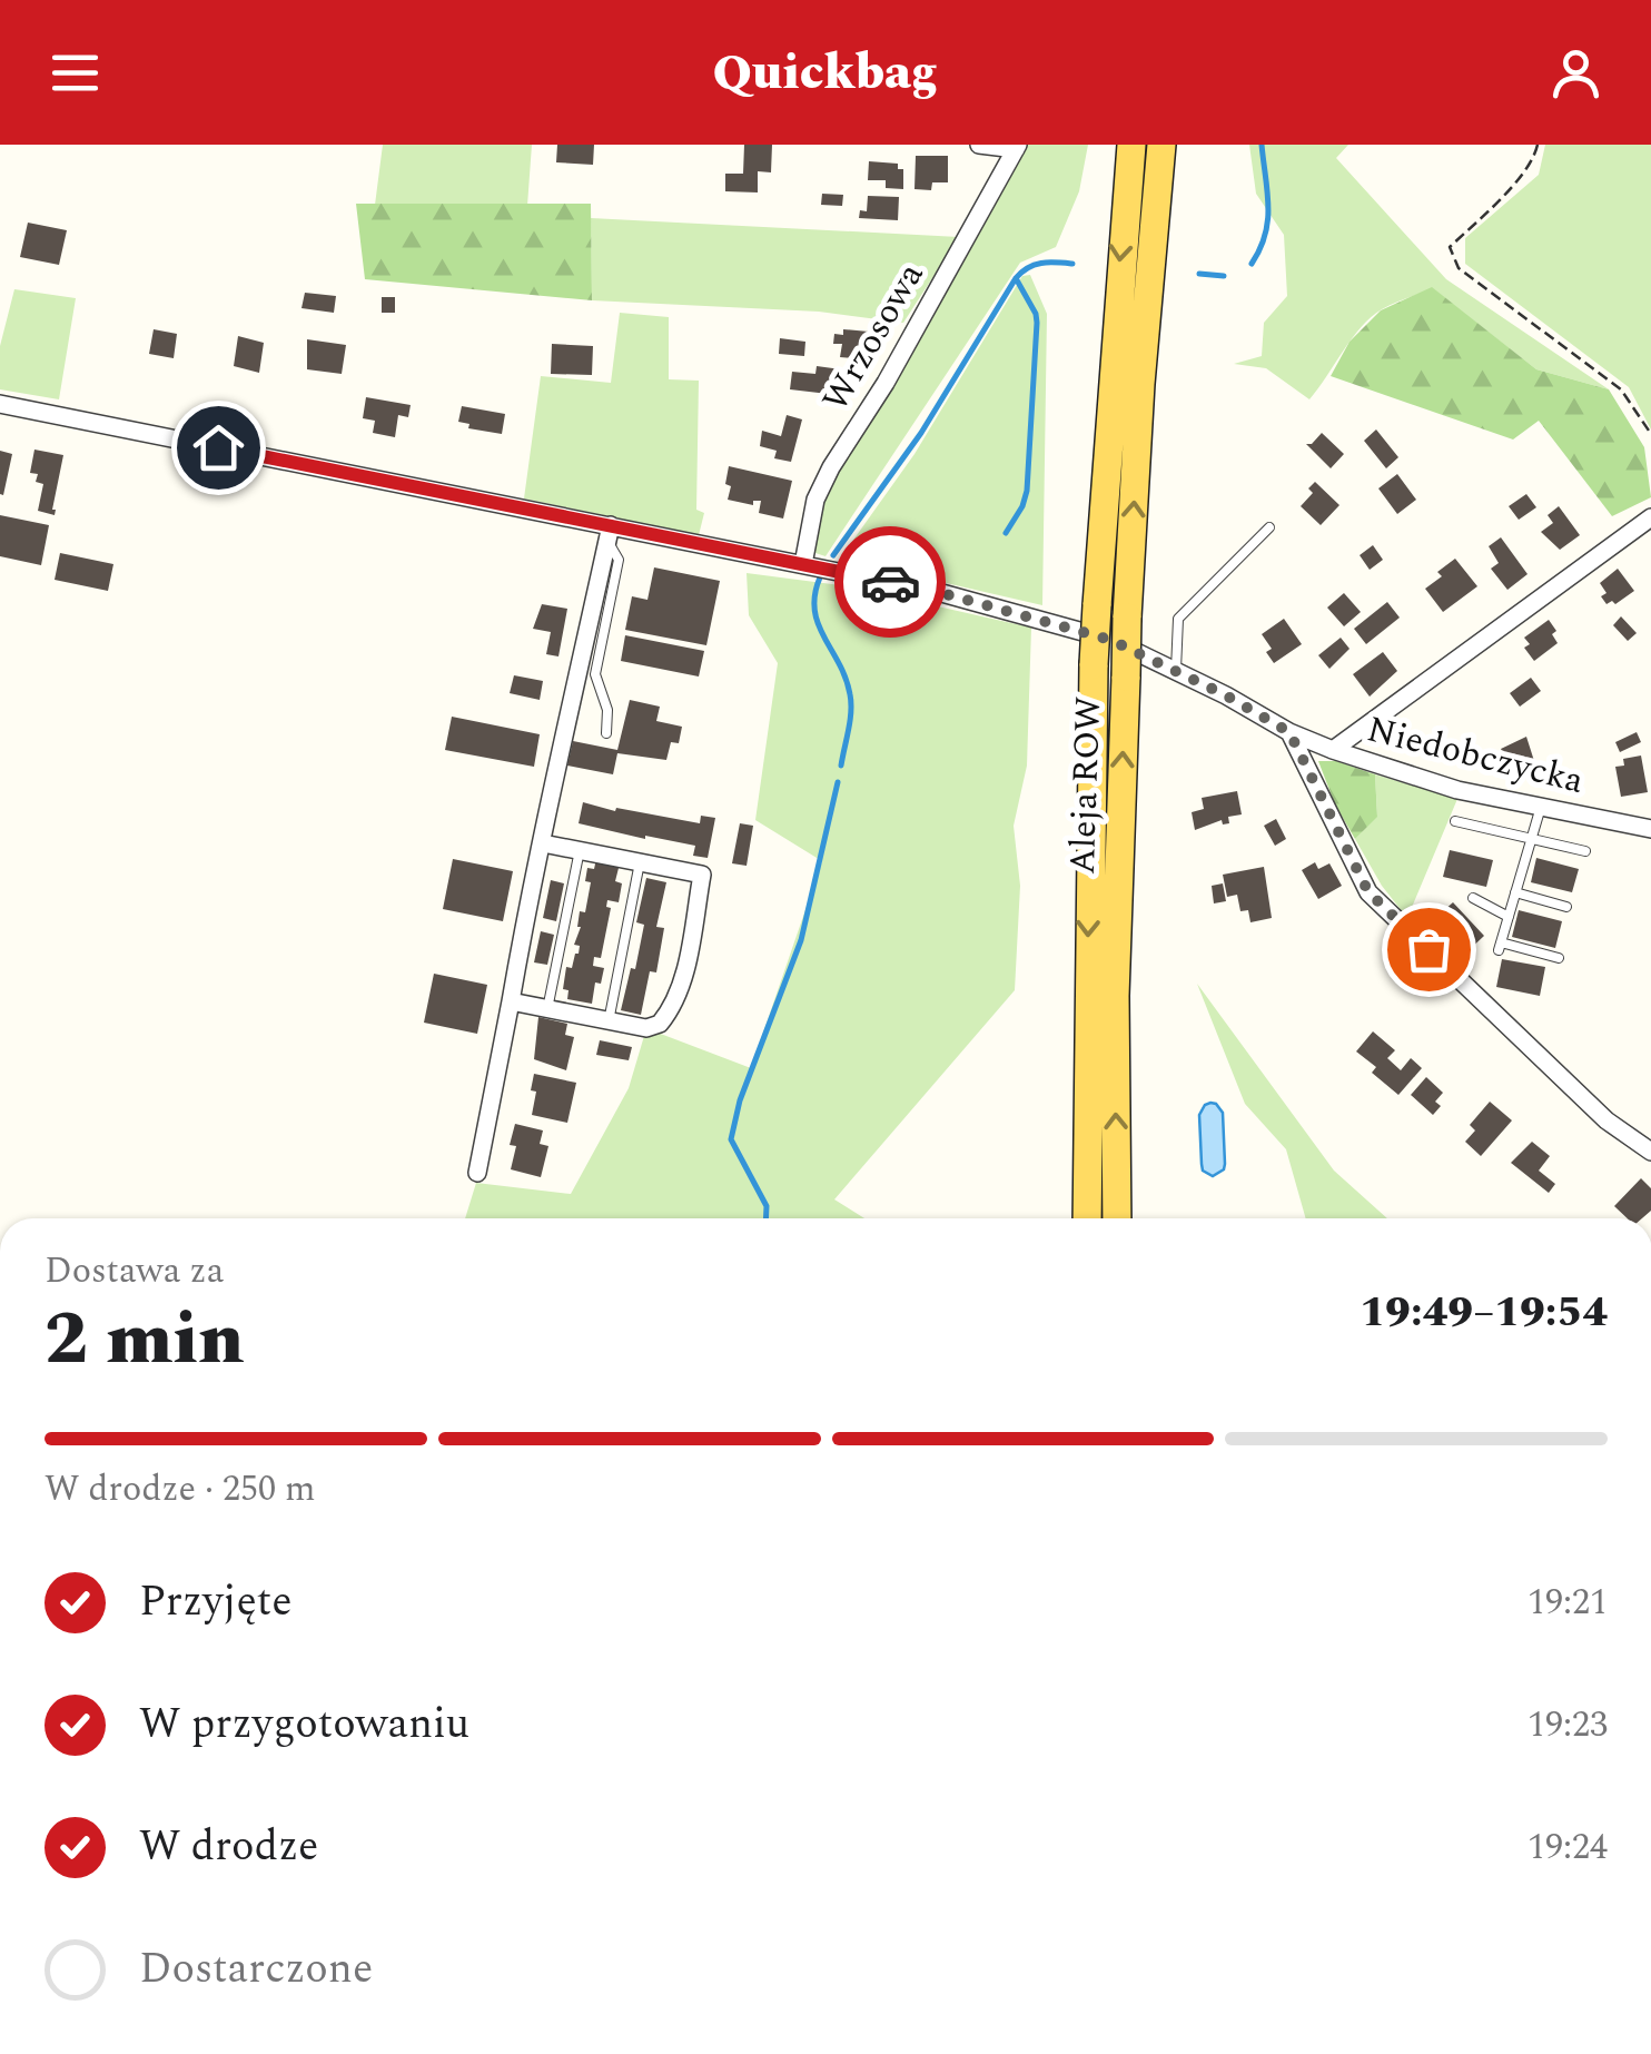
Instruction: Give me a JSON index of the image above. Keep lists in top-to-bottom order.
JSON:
{
  "streets": {
    "main road": ["Aleja ROW"],
    "street": ["Wrzosowa", "Niedobczycka"]
  },
  "crossings": [
    ["Wrzosowa", "Niedobczycka"]
  ],
  "page": {
    "header": "Quickbag",
    "heading": ["2 min", "Dostawa za", "19:49–19:54"],
    "bar": "W drodze · 250 m",
    "list": [
      ["Przyjęte", "19:21"],
      ["W przygotowaniu", "19:23"],
      ["W drodze", "19:24"],
      "Dostarczone"
    ]
  }
}
